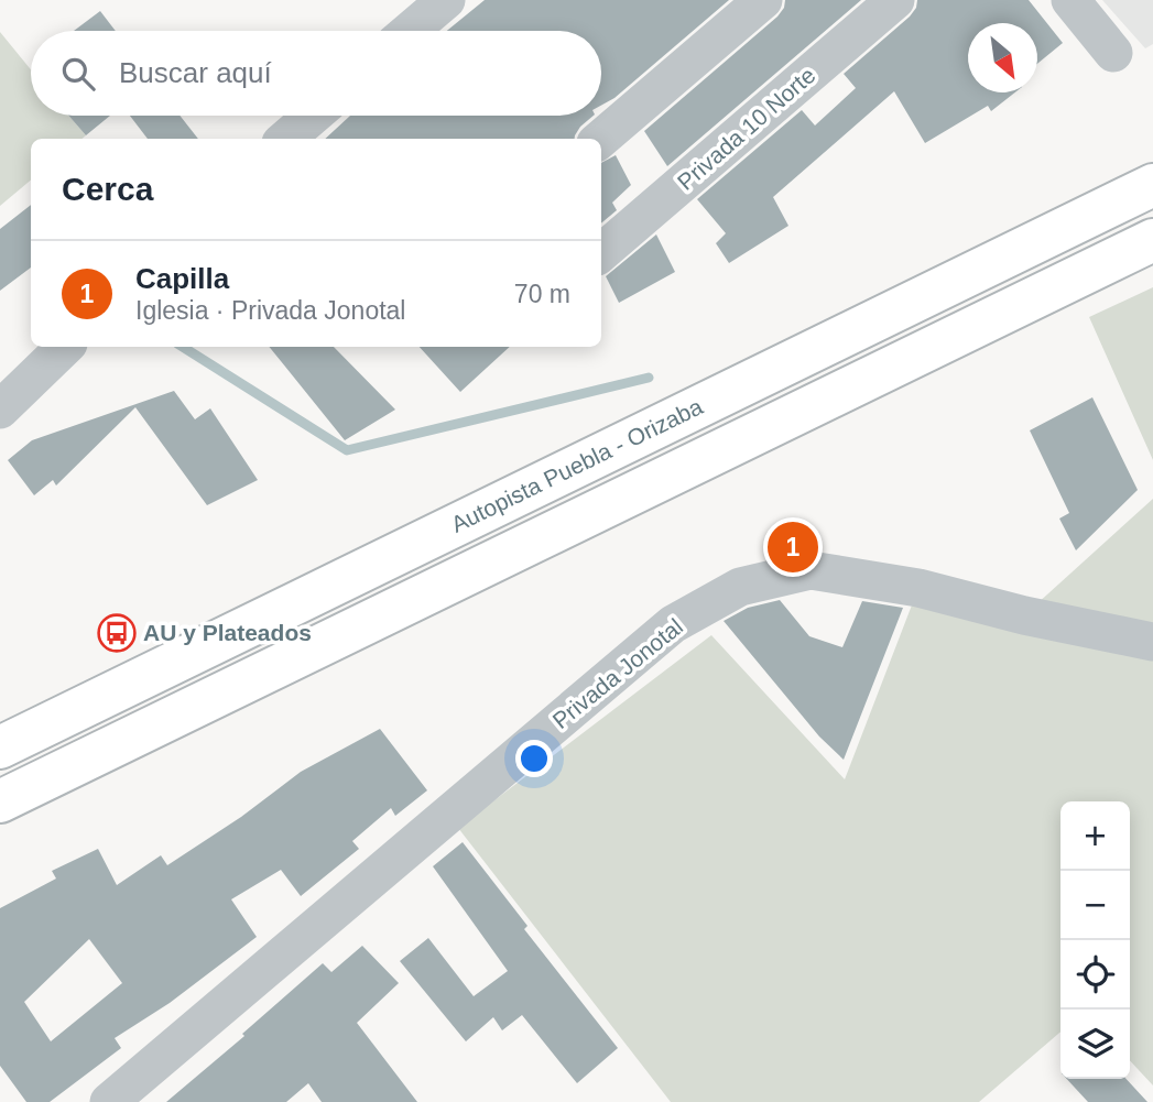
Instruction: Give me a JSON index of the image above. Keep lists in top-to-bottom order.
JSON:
{
  "streets": {
    "highway": ["Autopista Puebla - Orizaba"],
    "street": ["Privada 10 Norte", "Privada Jonotal"]
  },
  "places": {
    "bus stop": ["AU y Plateados"]
  },
  "north": "bottom right",
  "page": {
    "search": "Buscar aquí",
    "heading": "Cerca",
    "list": [
      {
        "mark": "1",
        "name": "Capilla",
        "note": "Iglesia · Privada Jonotal",
        "value": "70 m"
      }
    ],
    "pins": "1",
    "map_buttons": ["+", "−"]
  }
}
